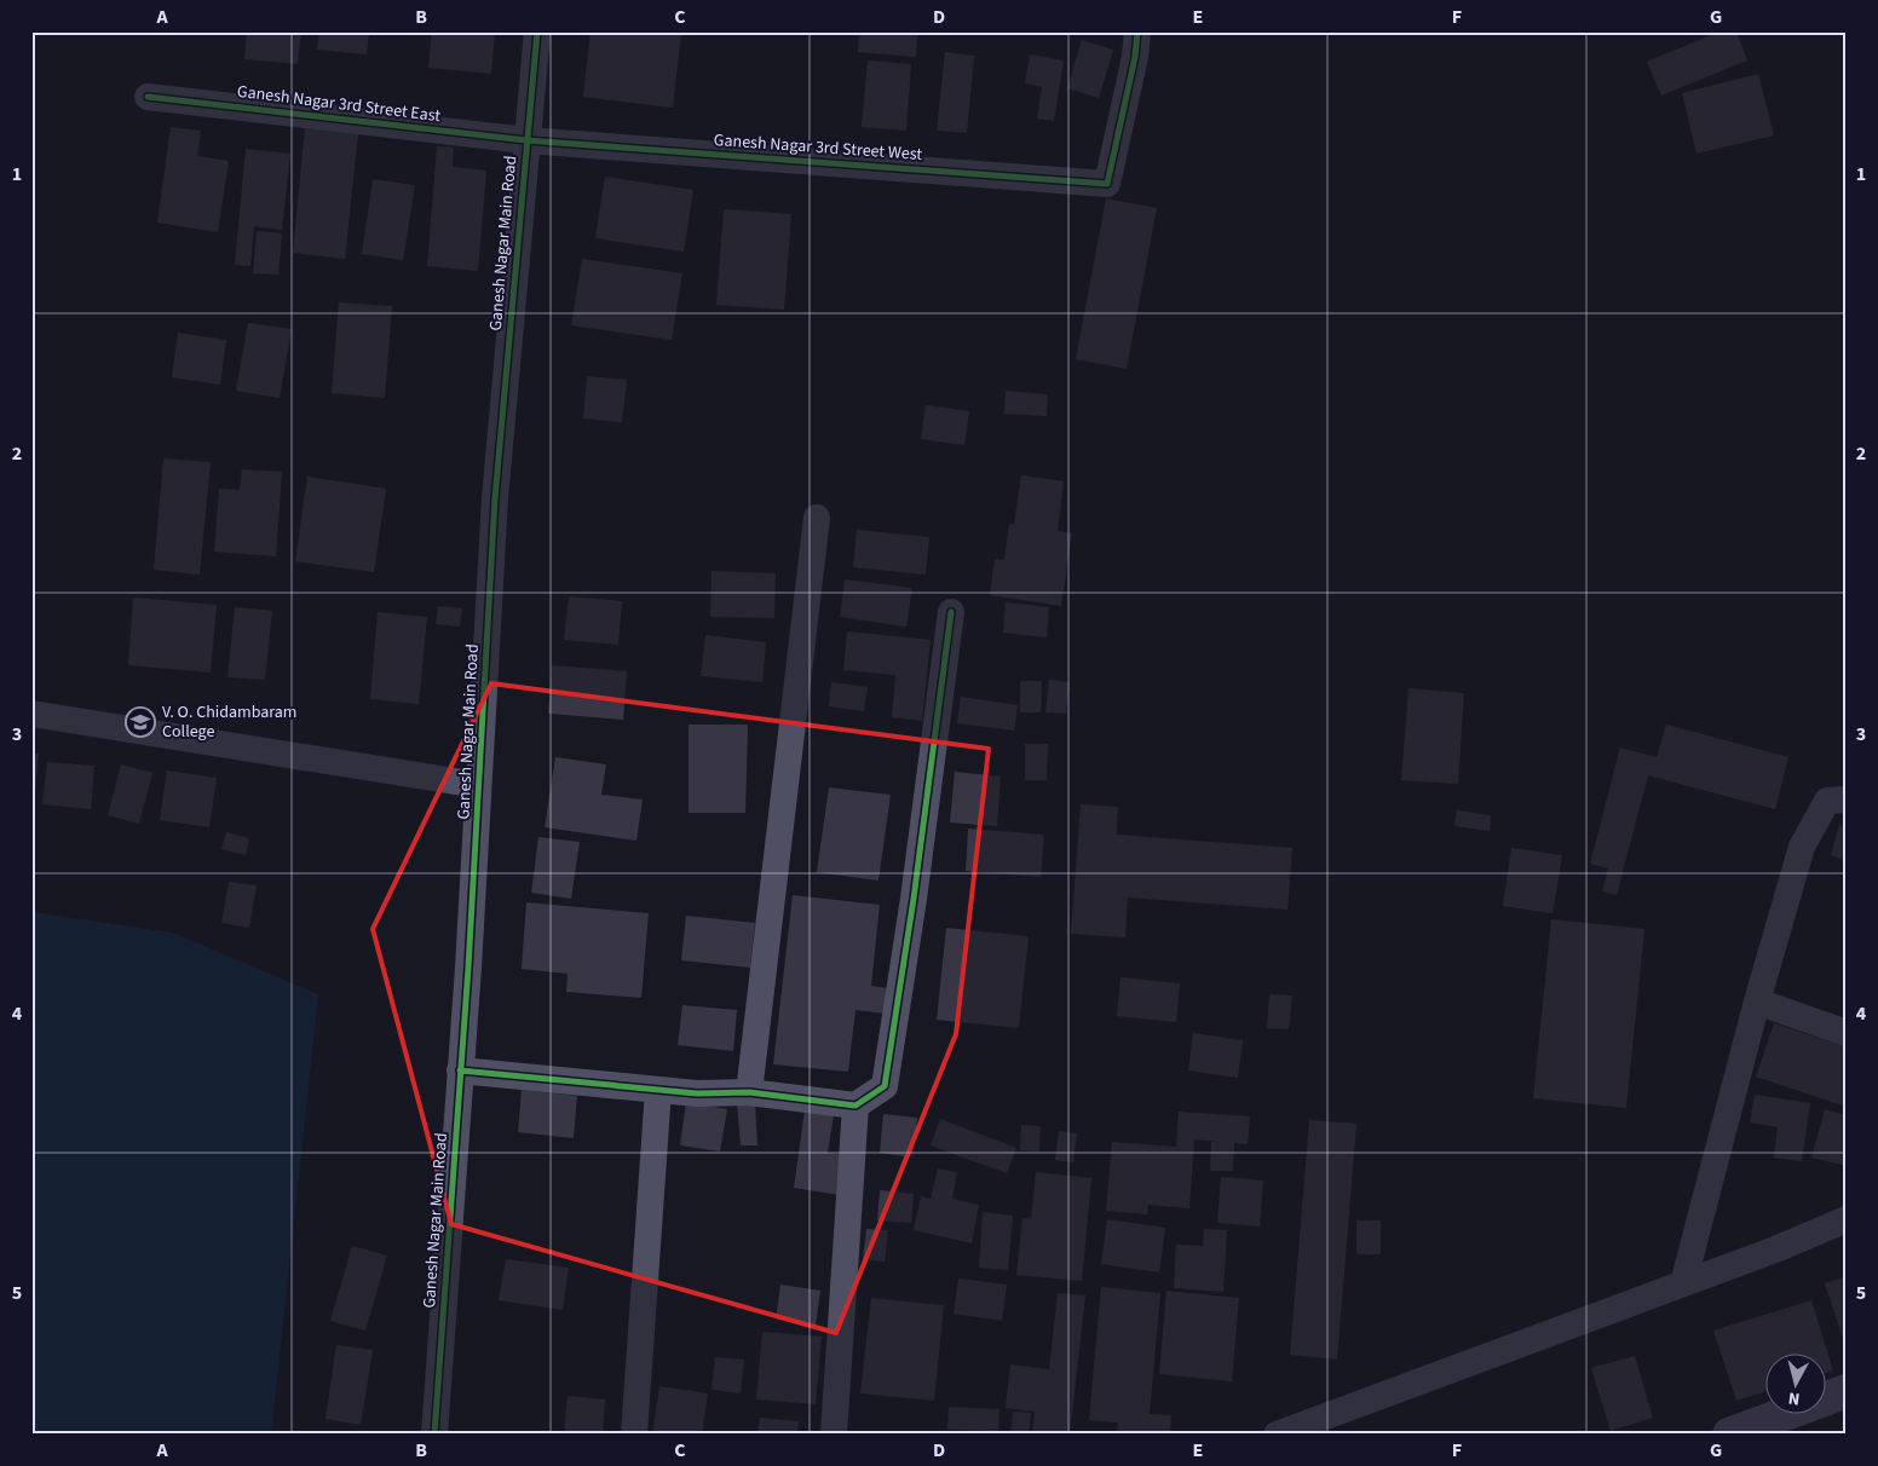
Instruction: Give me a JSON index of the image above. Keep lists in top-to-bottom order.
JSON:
{
  "streets": {
    "street": ["Ganesh Nagar 3rd Street East", "Ganesh Nagar 3rd Street West", "Ganesh Nagar Main Road"]
  },
  "crossings": [
    ["Ganesh Nagar 3rd Street East", "Ganesh Nagar 3rd Street West"],
    ["Ganesh Nagar 3rd Street East", "Ganesh Nagar Main Road"],
    ["Ganesh Nagar 3rd Street West", "Ganesh Nagar Main Road"]
  ],
  "places": {
    "school or university": ["V. O. Chidambaram College"]
  },
  "north": "bottom",
  "grid": {
    "columns": [
      "A",
      "B",
      "C",
      "D",
      "E",
      "F",
      "G"
    ],
    "rows": [
      "1",
      "2",
      "3",
      "4",
      "5"
    ]
  }
}
